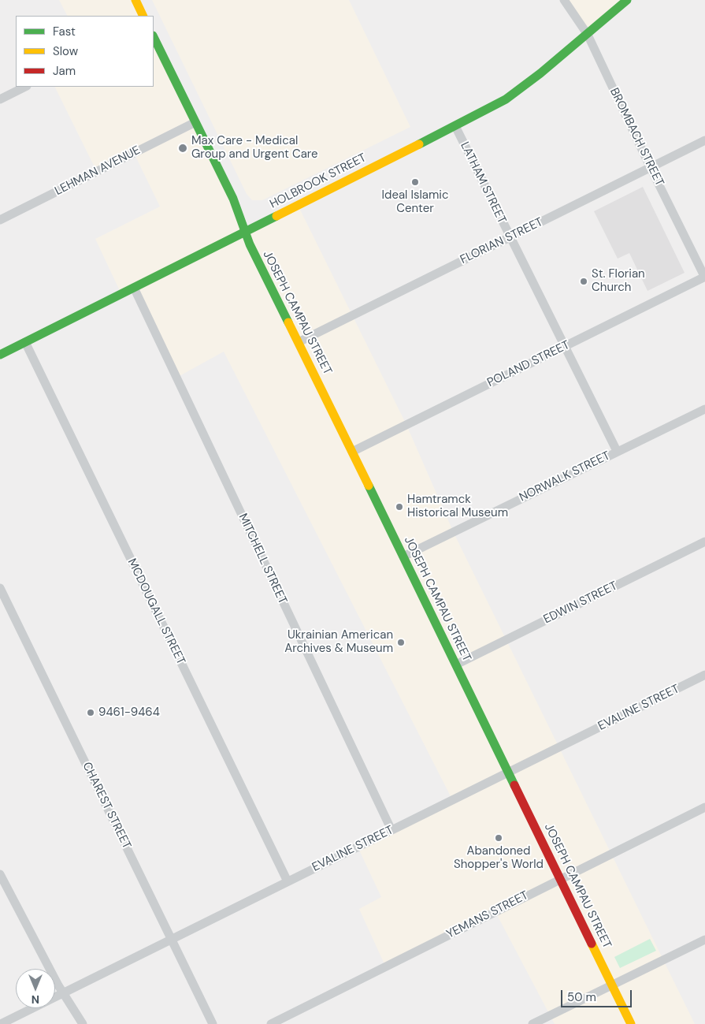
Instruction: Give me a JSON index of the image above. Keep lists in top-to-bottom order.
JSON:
{
  "streets": {
    "street": [
      "BROMBACH STREET",
      "LEHMAN AVENUE",
      "HOLBROOK STREET",
      "LATHAM STREET",
      "FLORIAN STREET",
      "JOSEPH CAMPAU STREET",
      "POLAND STREET",
      "NORWALK STREET",
      "MITCHELL STREET",
      "EDWIN STREET",
      "MCDOUGALL STREET",
      "EVALINE STREET",
      "CHAREST STREET",
      "YEMANS STREET"
    ]
  },
  "crossings": [
    ["BROMBACH STREET", "HOLBROOK STREET"],
    ["BROMBACH STREET", "FLORIAN STREET"],
    ["BROMBACH STREET", "POLAND STREET"],
    ["LEHMAN AVENUE", "JOSEPH CAMPAU STREET"],
    ["HOLBROOK STREET", "LATHAM STREET"],
    ["HOLBROOK STREET", "JOSEPH CAMPAU STREET"],
    ["HOLBROOK STREET", "MITCHELL STREET"],
    ["HOLBROOK STREET", "MCDOUGALL STREET"],
    ["LATHAM STREET", "FLORIAN STREET"],
    ["LATHAM STREET", "POLAND STREET"],
    ["LATHAM STREET", "NORWALK STREET"],
    ["FLORIAN STREET", "JOSEPH CAMPAU STREET"],
    ["JOSEPH CAMPAU STREET", "POLAND STREET"],
    ["JOSEPH CAMPAU STREET", "NORWALK STREET"],
    ["JOSEPH CAMPAU STREET", "EDWIN STREET"],
    ["JOSEPH CAMPAU STREET", "EVALINE STREET"],
    ["JOSEPH CAMPAU STREET", "YEMANS STREET"],
    ["MITCHELL STREET", "EVALINE STREET"],
    ["MCDOUGALL STREET", "EVALINE STREET"],
    ["EVALINE STREET", "CHAREST STREET"]
  ],
  "places": [
    "Max Care - Medical Group and Urgent Care",
    "Ideal Islamic Center",
    "St. Florian Church",
    "Hamtramck Historical Museum",
    "Ukrainian American Archives & Museum",
    "9461-9464",
    "Abandoned Shopper's World"
  ],
  "legend": ["Fast", "Slow", "Jam"],
  "scale_bar": "50 m",
  "north": "bottom"
}
